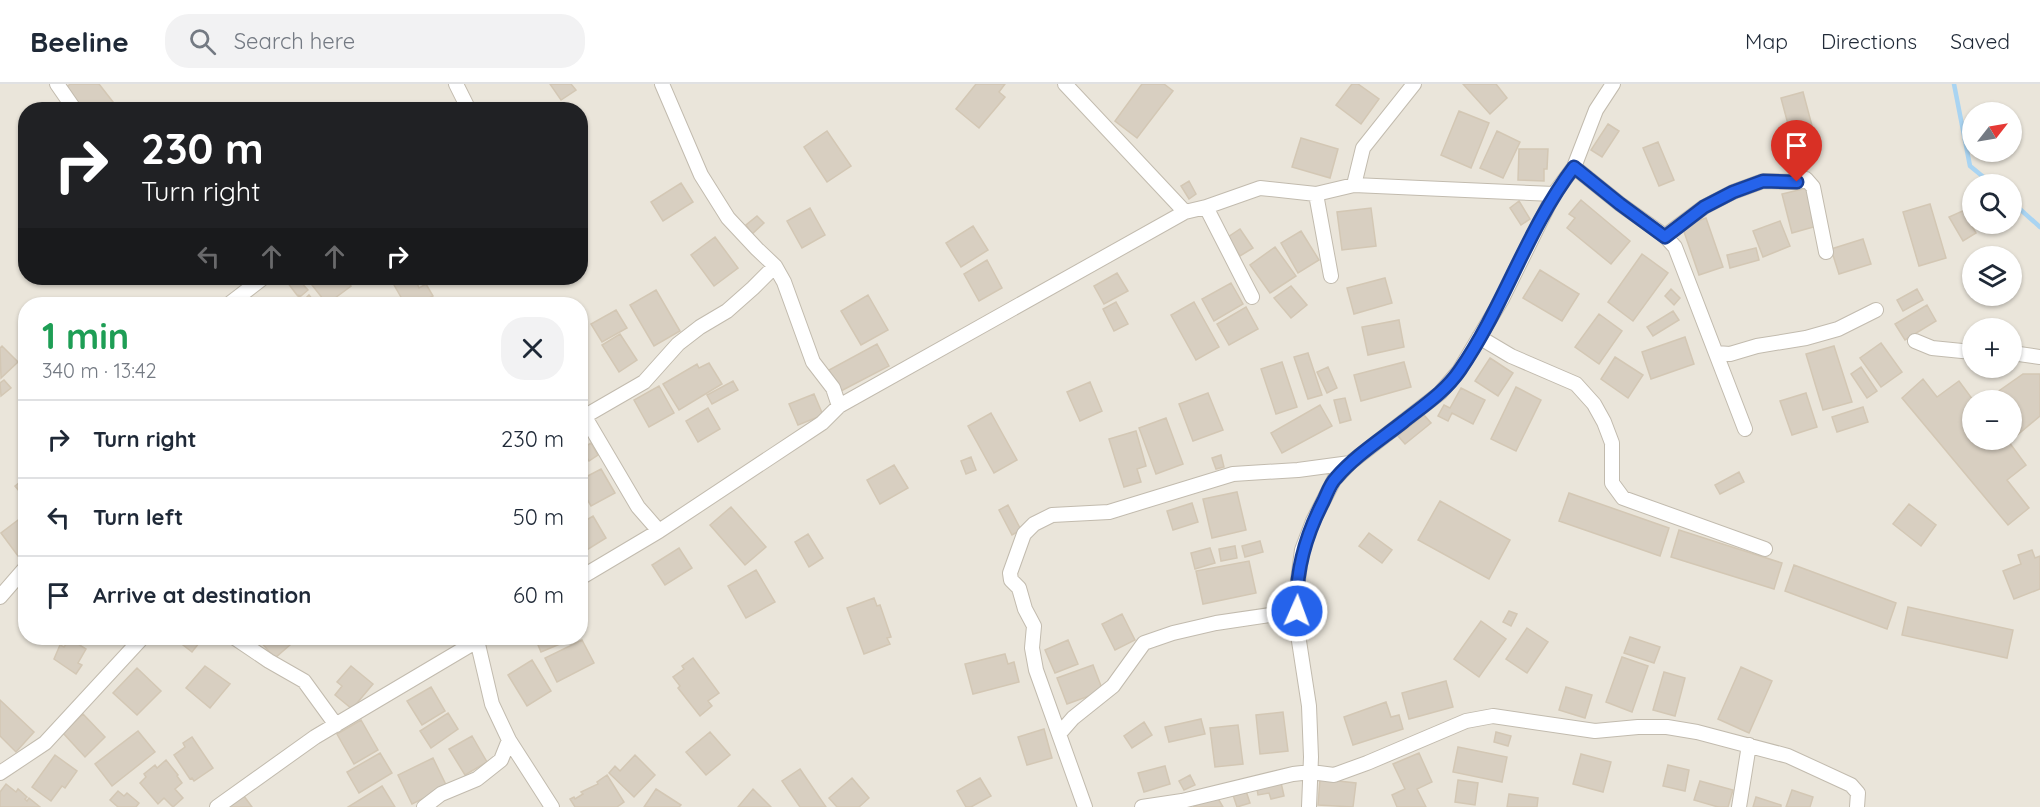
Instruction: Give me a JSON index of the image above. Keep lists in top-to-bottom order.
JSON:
{
  "north": "top right",
  "page": {
    "header": "Beeline",
    "search": "Search here",
    "nav": ["Map", "Directions", "Saved"],
    "map_buttons": ["+", "−"],
    "turn": ["230 m", "Turn right"],
    "heading": ["1 min", "340 m · 13:42"],
    "list": [
      {
        "name": "Turn right",
        "value": "230 m"
      },
      {
        "name": "Turn left",
        "value": "50 m"
      },
      {
        "name": "Arrive at destination",
        "value": "60 m"
      }
    ]
  }
}
